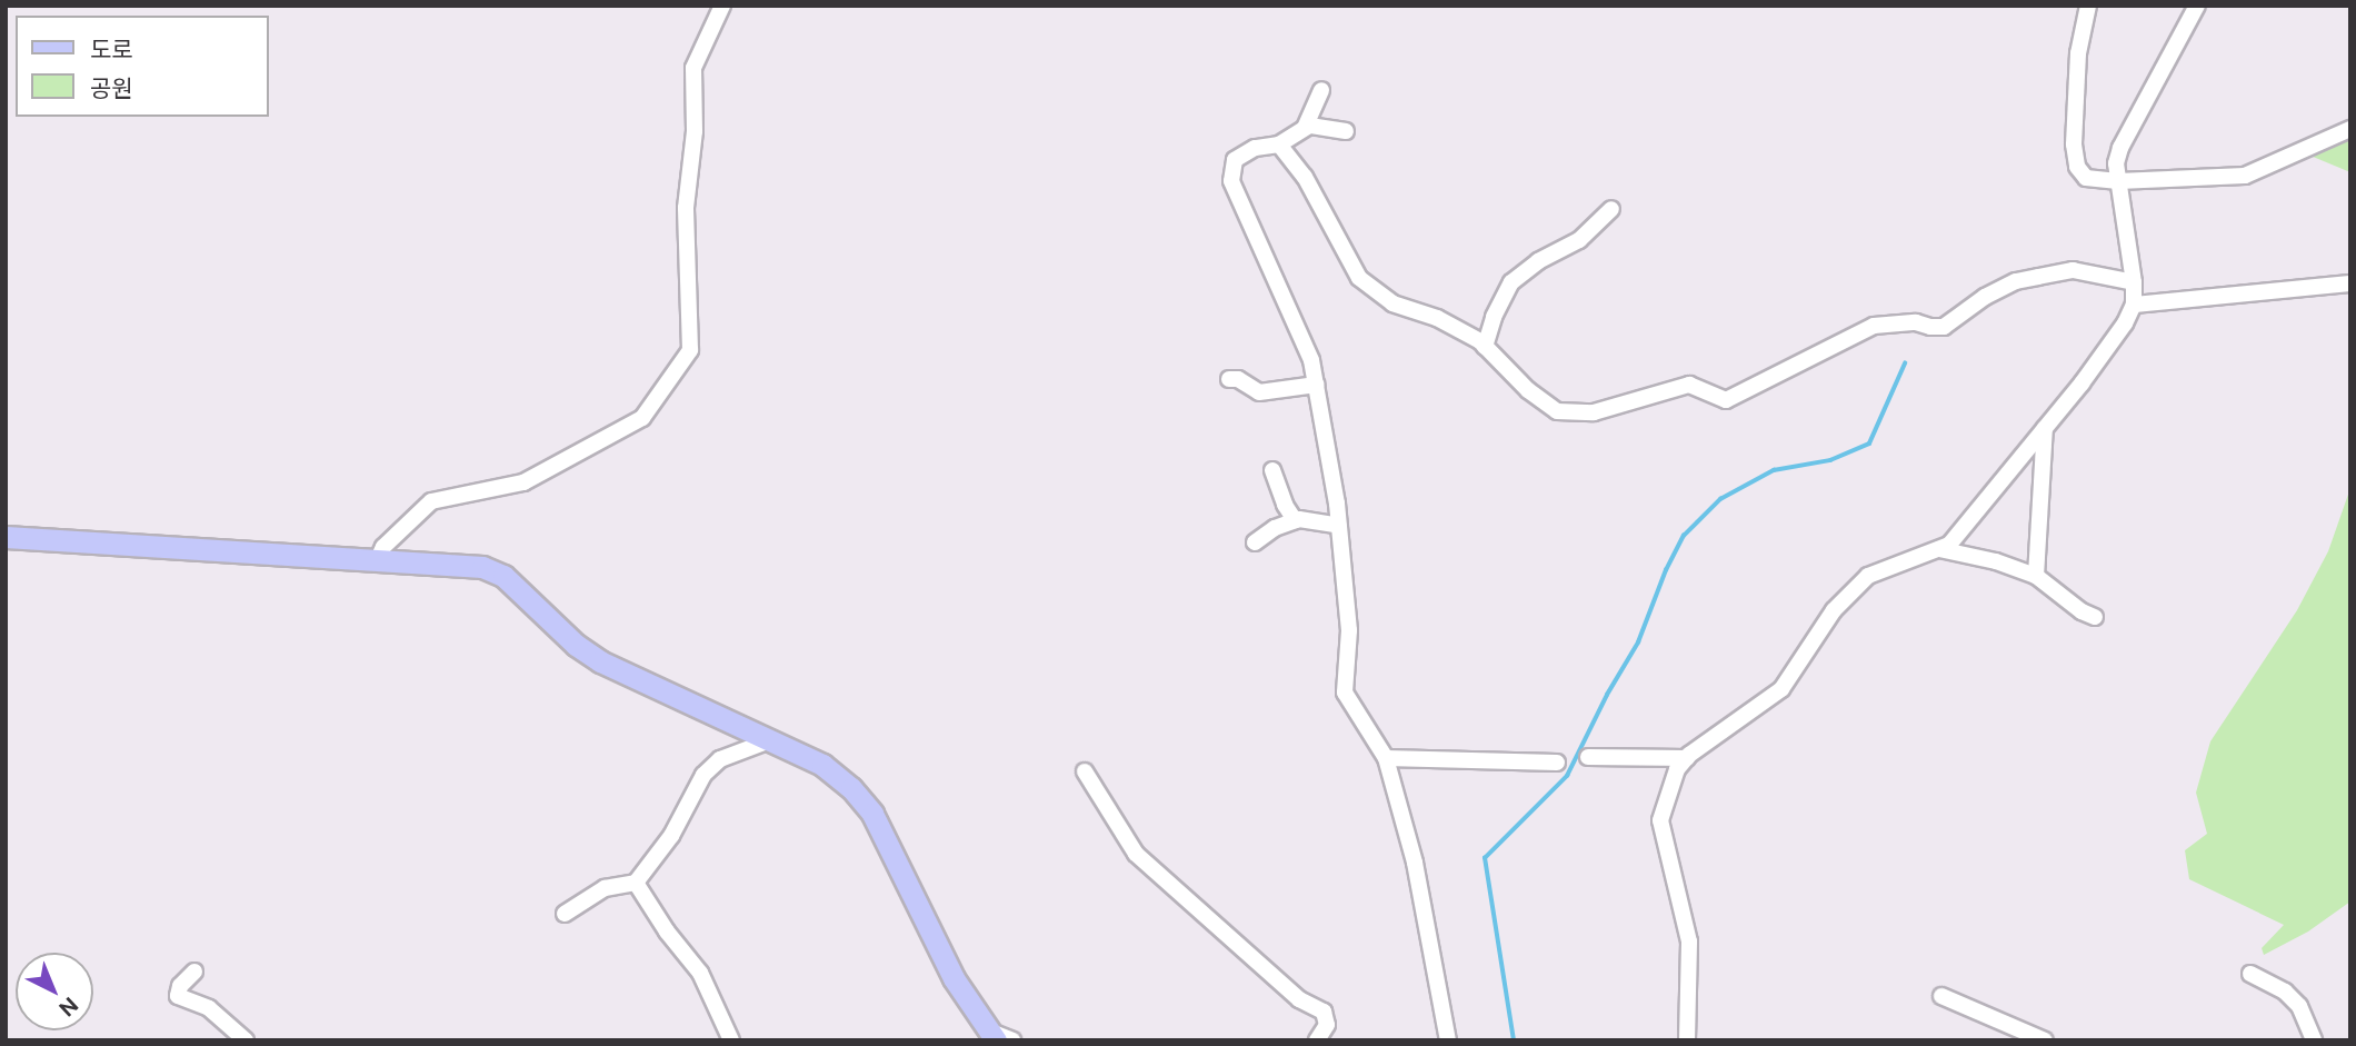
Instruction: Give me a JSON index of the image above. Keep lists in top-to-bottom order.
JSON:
{
  "legend": ["도로", "공원"],
  "north": "bottom right"
}
